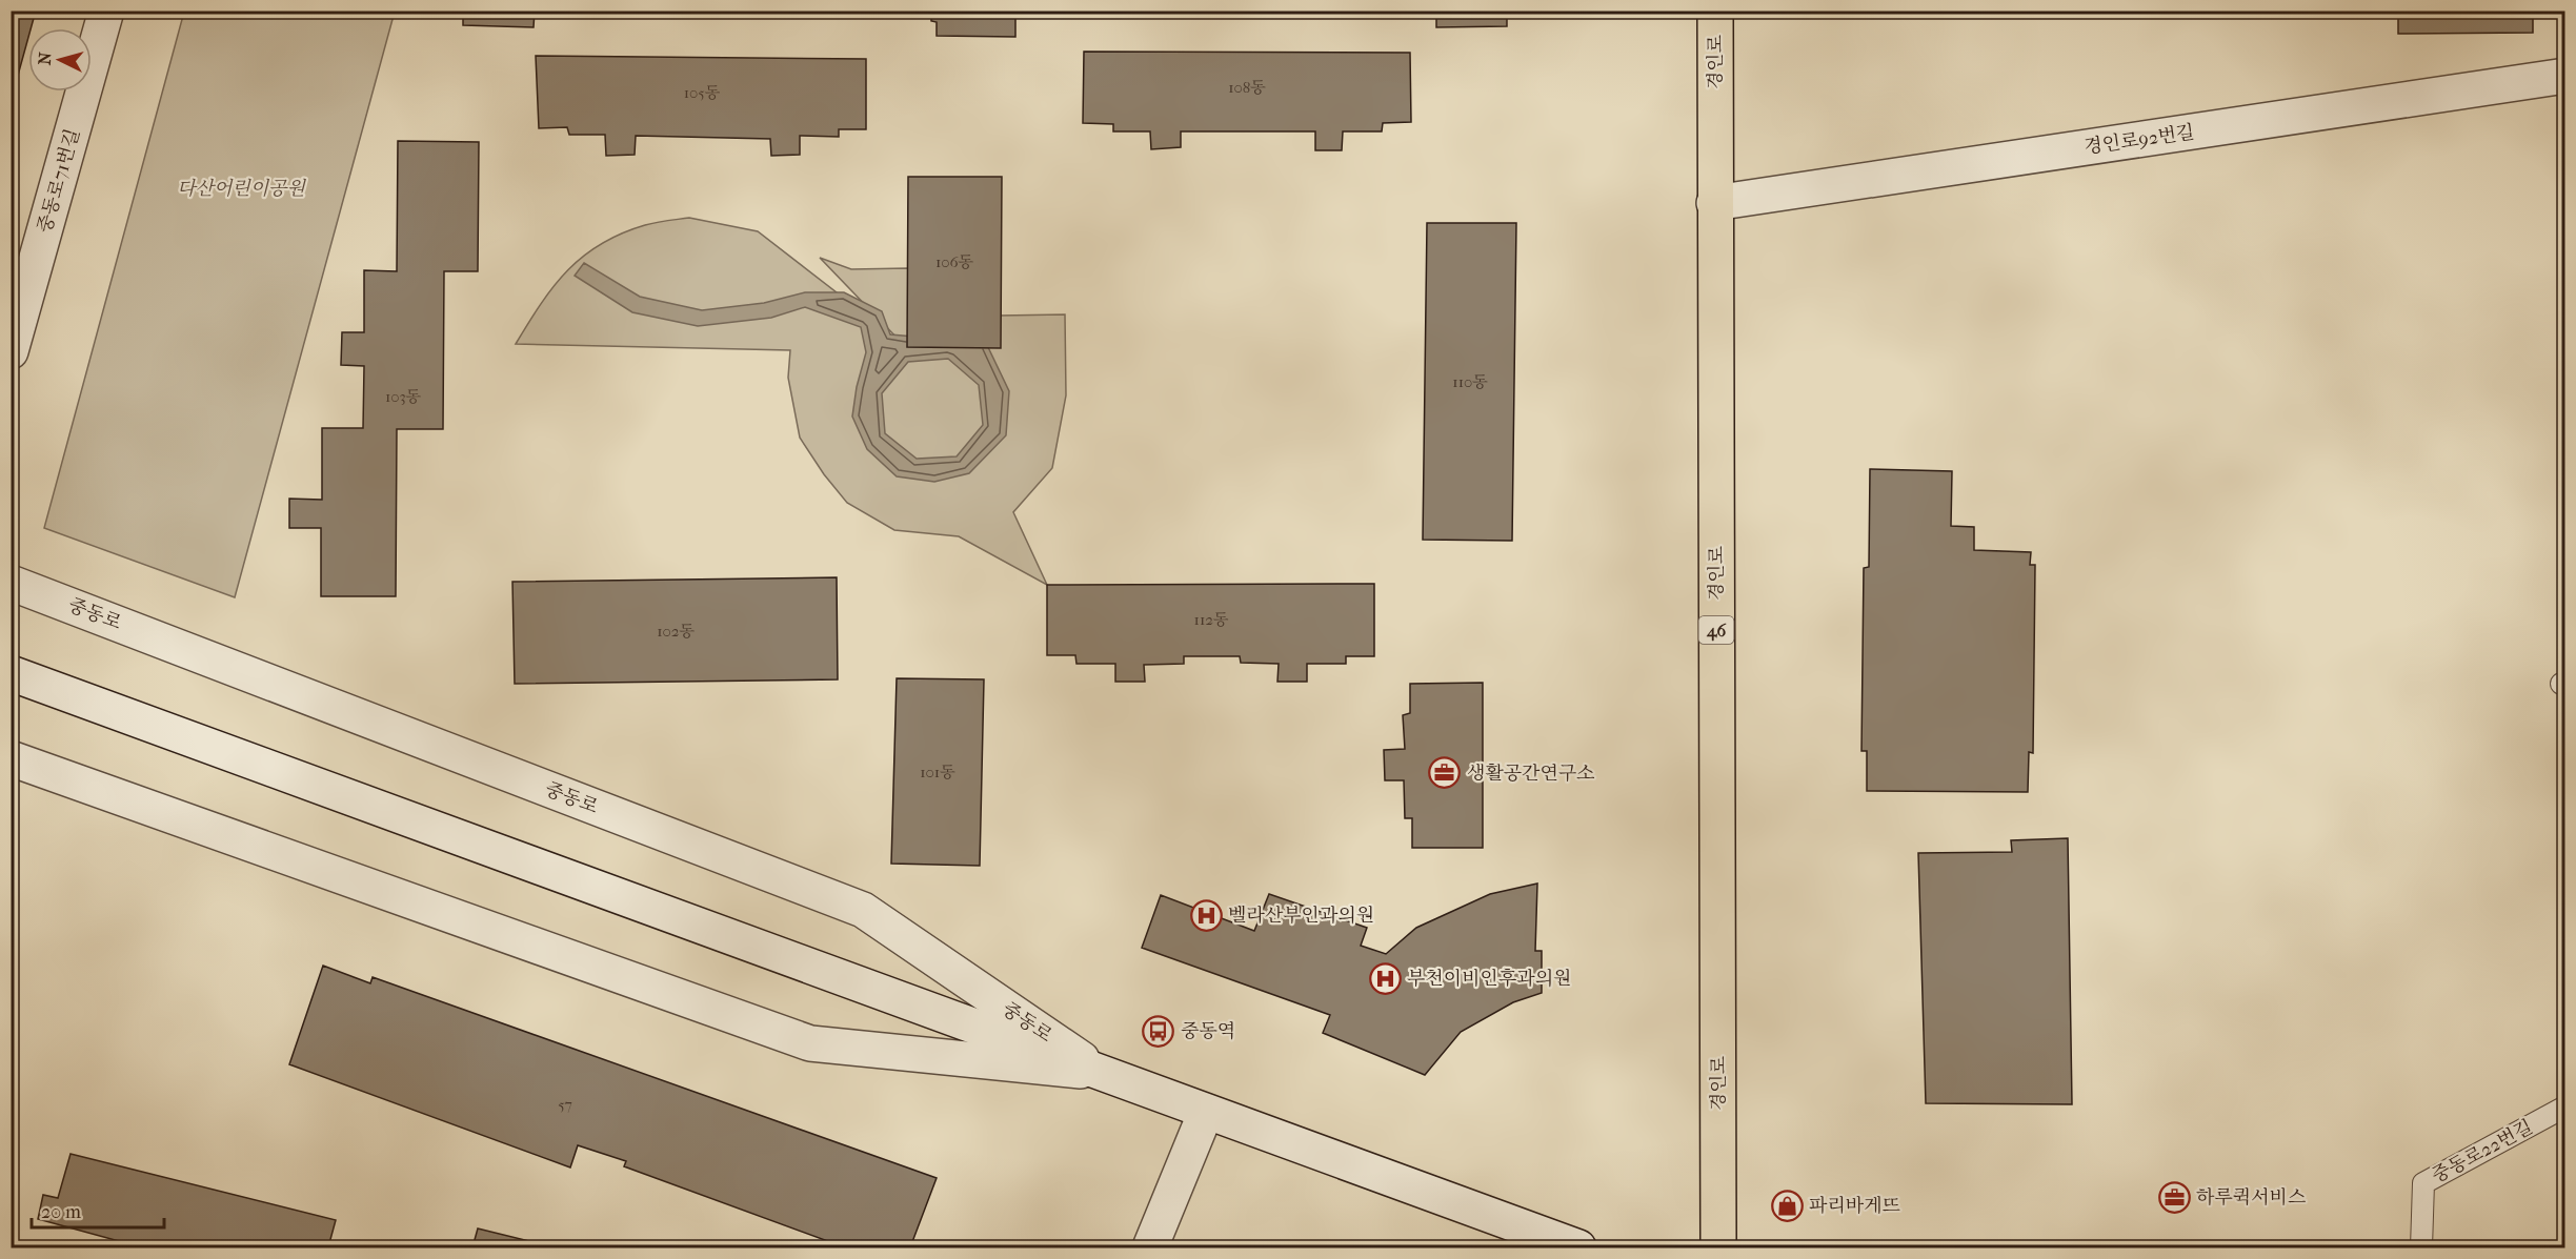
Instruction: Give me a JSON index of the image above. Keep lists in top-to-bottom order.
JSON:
{
  "streets": {
    "main road": ["경인로", "46"],
    "street": ["경인로92번길", "중동로71번길", "중동로"],
    "lane": ["중동로22번길"]
  },
  "crossings": [
    ["경인로", "경인로92번길"]
  ],
  "parks": ["다산어린이공원"],
  "places": {
    "office": ["생활공간연구소", "하루퀵서비스"],
    "hospital": ["벨라산부인과의원", "부천이비인후과의원"],
    "bus stop": ["중동역"],
    "shop": ["파리바게뜨"]
  },
  "house_numbers": [
    "108동",
    "105동",
    "106동",
    "110동",
    "103동",
    "112동",
    "102동",
    "101동",
    "57"
  ],
  "scale_bar": "20 m",
  "north": "left"
}
